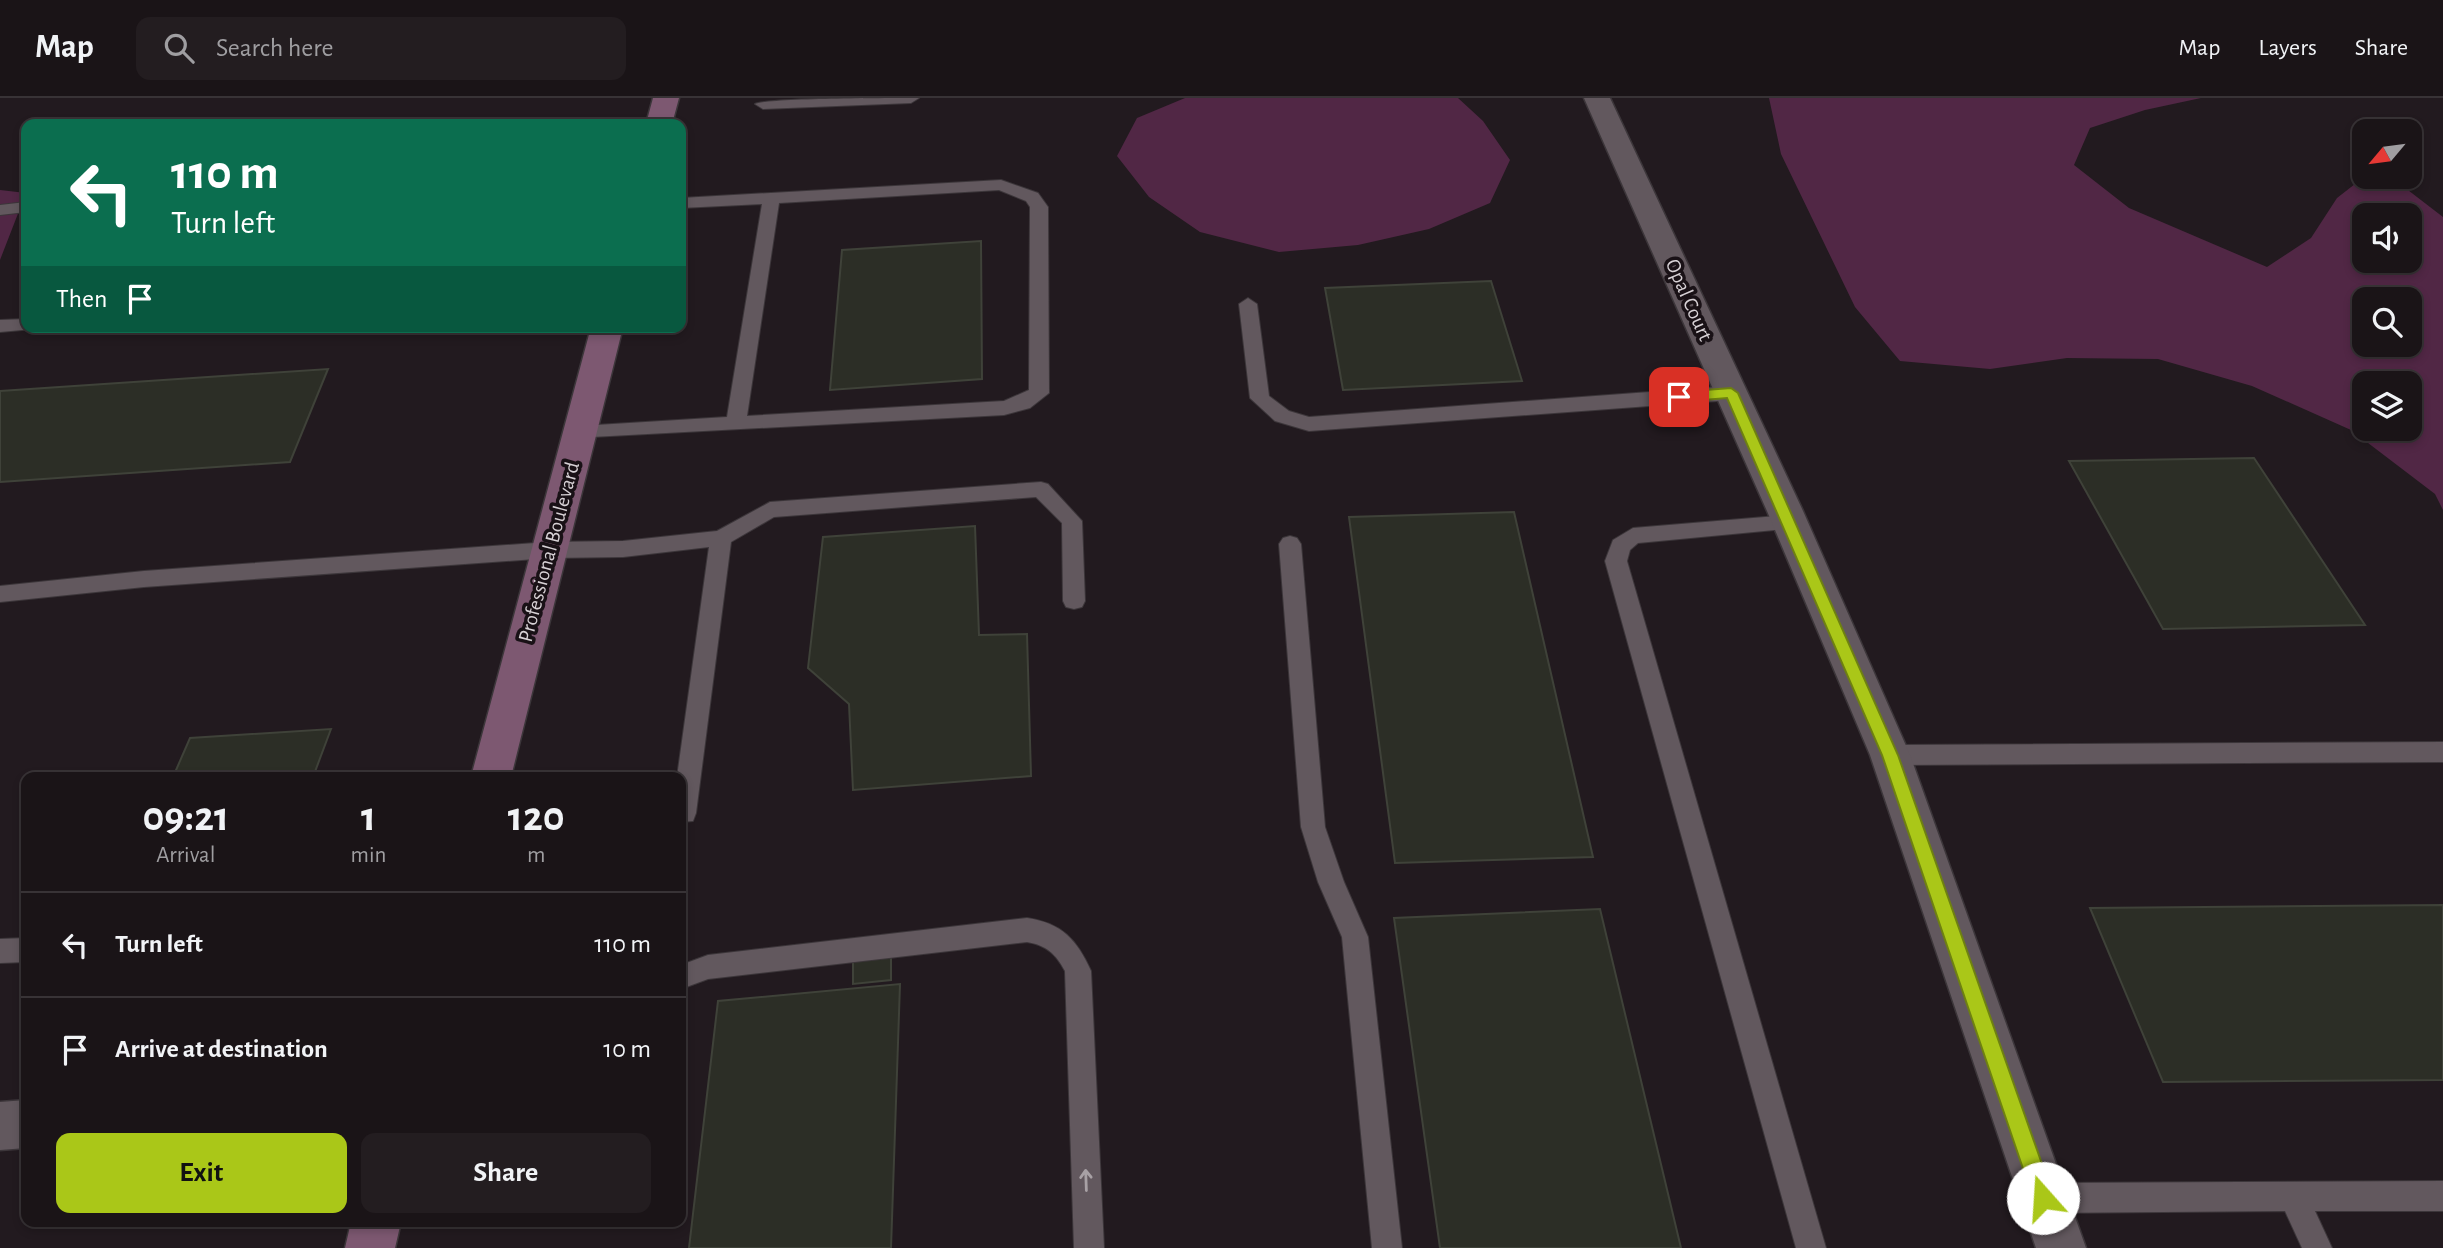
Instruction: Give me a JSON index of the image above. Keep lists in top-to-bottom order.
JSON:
{
  "streets": {
    "street": ["Opal Court", "Professional Boulevard"]
  },
  "north": "bottom left",
  "page": {
    "header": "Map",
    "search": "Search here",
    "nav": ["Map", "Layers", "Share"],
    "turn": ["110 m", "Turn left"],
    "then": "Then",
    "eta": [
      "09:21",
      "Arrival",
      "1",
      "min",
      "120",
      "m"
    ],
    "list": [
      {
        "name": "Turn left",
        "value": "110 m"
      },
      {
        "name": "Arrive at destination",
        "value": "10 m"
      }
    ],
    "buttons": ["Exit", "Share"]
  }
}
